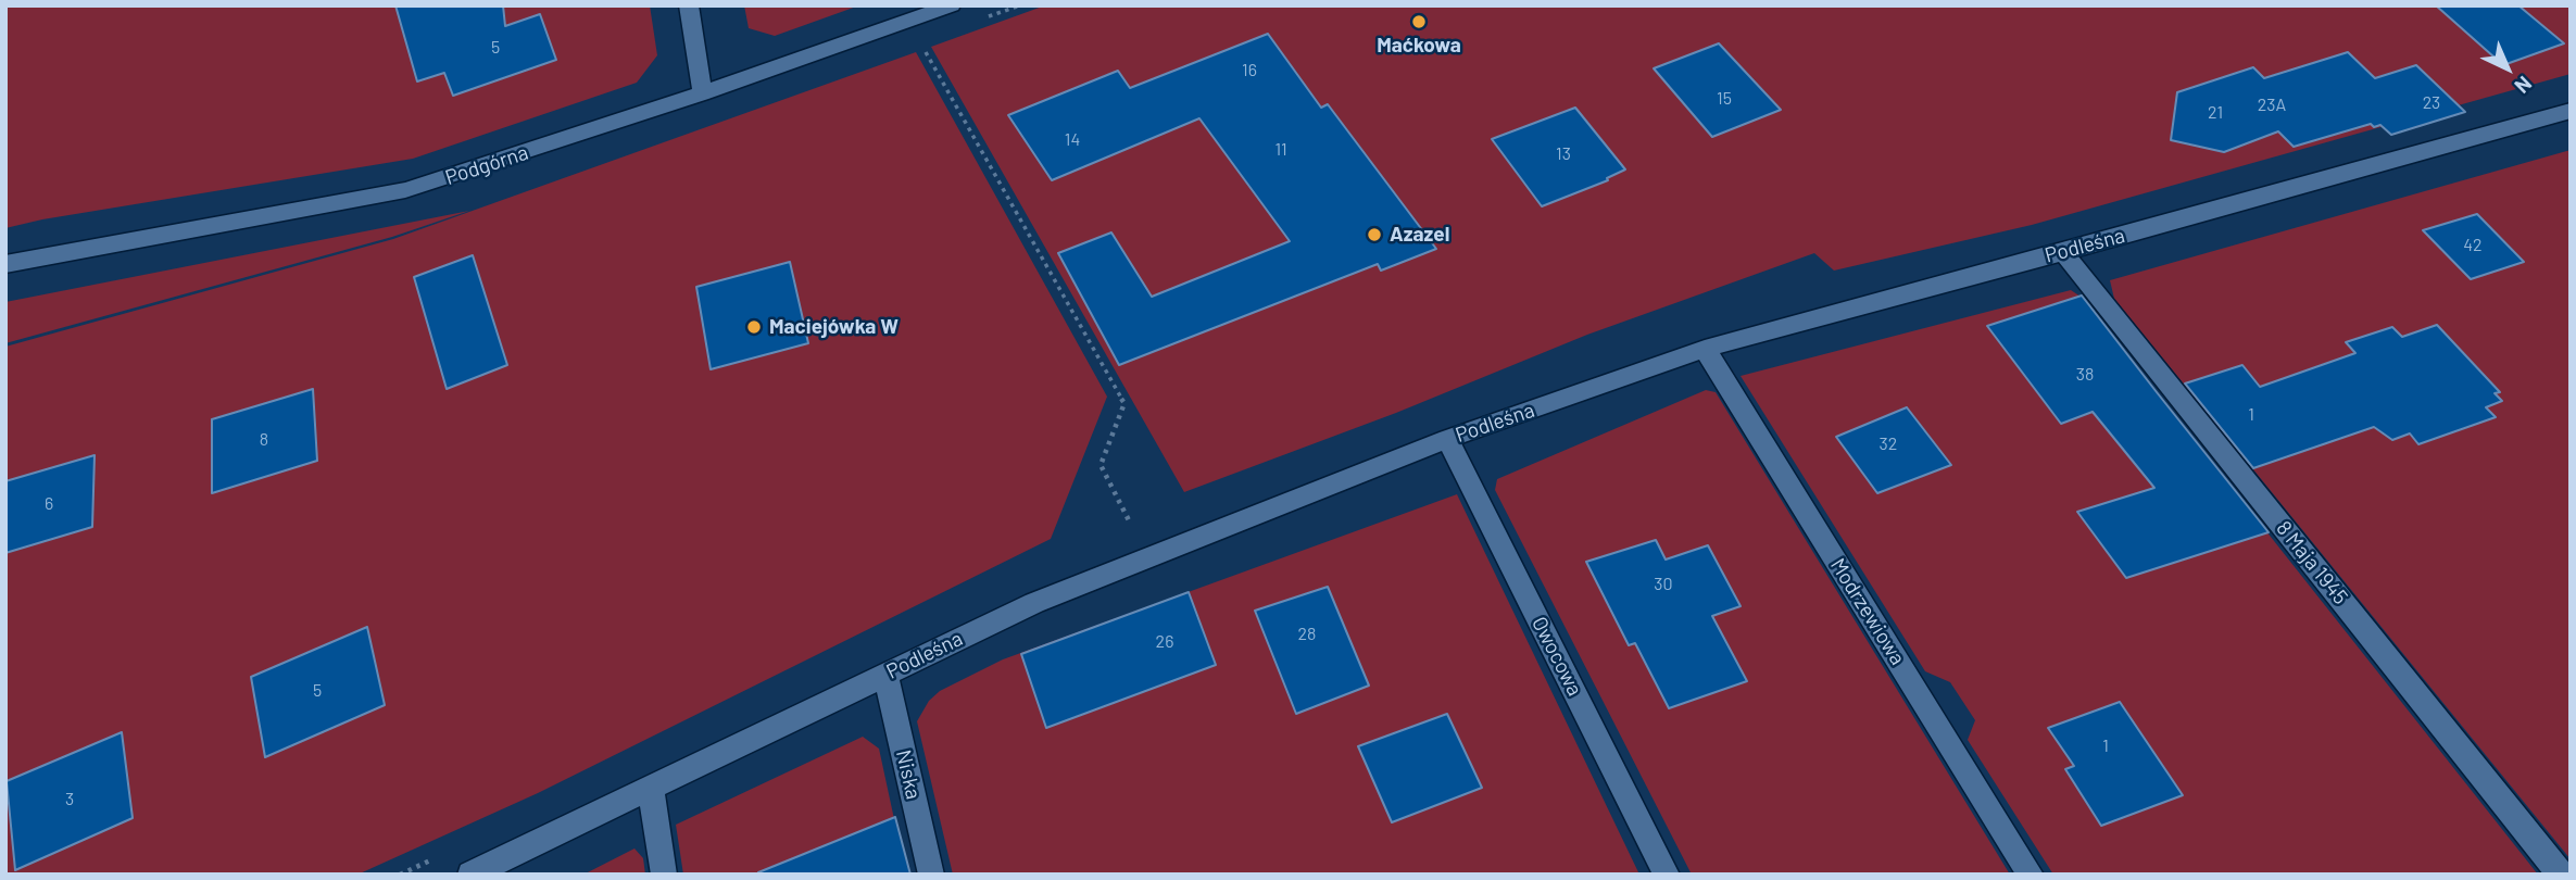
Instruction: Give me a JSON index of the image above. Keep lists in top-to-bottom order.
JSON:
{
  "streets": {
    "street": [
      "Podgórna",
      "Podleśna",
      "8 Maja 1945",
      "Modrzewiowa",
      "Owocowa",
      "Niska"
    ]
  },
  "crossings": [
    ["Podleśna", "8 Maja 1945"],
    ["Podleśna", "Modrzewiowa"],
    ["Podleśna", "Owocowa"],
    ["Podleśna", "Niska"]
  ],
  "places": ["Maćkowa", "Azazel", "Maciejówka W"],
  "house_numbers": [
    "5",
    "16",
    "15",
    "23",
    "23A",
    "21",
    "14",
    "11",
    "13",
    "42",
    "38",
    "1",
    "8",
    "32",
    "6",
    "30",
    "28",
    "26",
    "5",
    "1",
    "3"
  ],
  "north": "bottom right"
}
